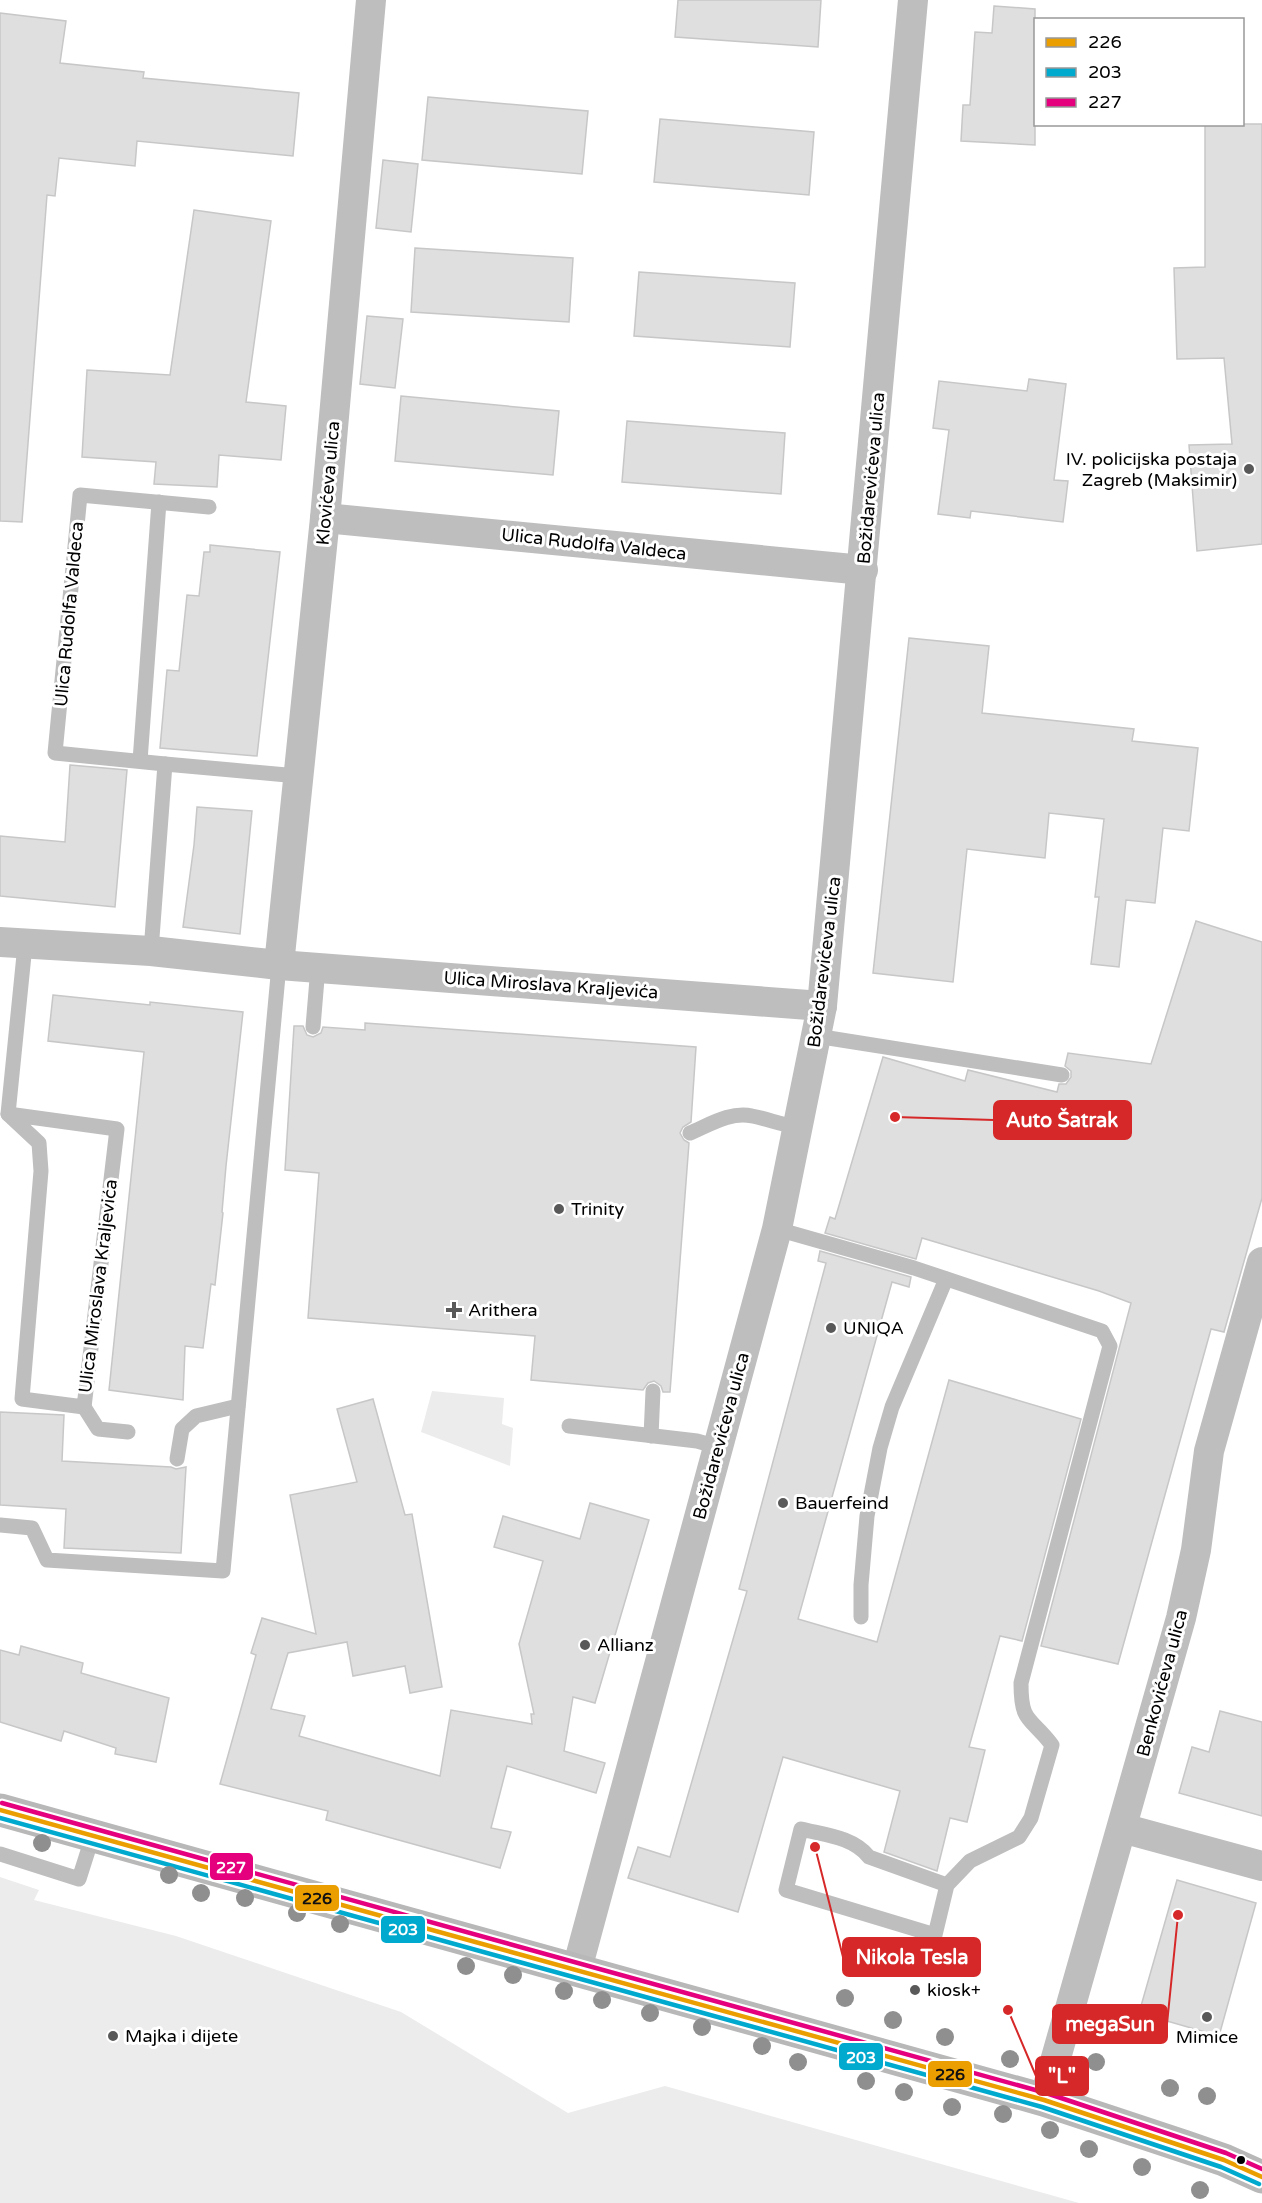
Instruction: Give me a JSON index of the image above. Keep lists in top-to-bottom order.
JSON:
{
  "streets": {
    "street": [
      "Božidarevićeva ulica",
      "Klovićeva ulica",
      "Ulica Rudolfa Valdeca",
      "Ulica Miroslava Kraljevića",
      "Benkovićeva ulica"
    ]
  },
  "crossings": [
    ["Božidarevićeva ulica", "Ulica Rudolfa Valdeca"],
    ["Božidarevićeva ulica", "Ulica Miroslava Kraljevića"],
    ["Klovićeva ulica", "Ulica Rudolfa Valdeca"],
    ["Klovićeva ulica", "Ulica Miroslava Kraljevića"]
  ],
  "places": {
    "other": [
      "IV. policijska postaja Zagreb (Maksimir)",
      "Auto Šatrak",
      "Trinity",
      "UNIQA",
      "Bauerfeind",
      "Allianz",
      "Nikola Tesla",
      "megaSun",
      "kiosk+",
      "\"L\"",
      "Mimice",
      "Majka i dijete"
    ],
    "health": ["Arithera"]
  },
  "lines": ["transit line 227", "transit line 226", "transit line 203"],
  "legend": ["226", "203", "227"]
}
